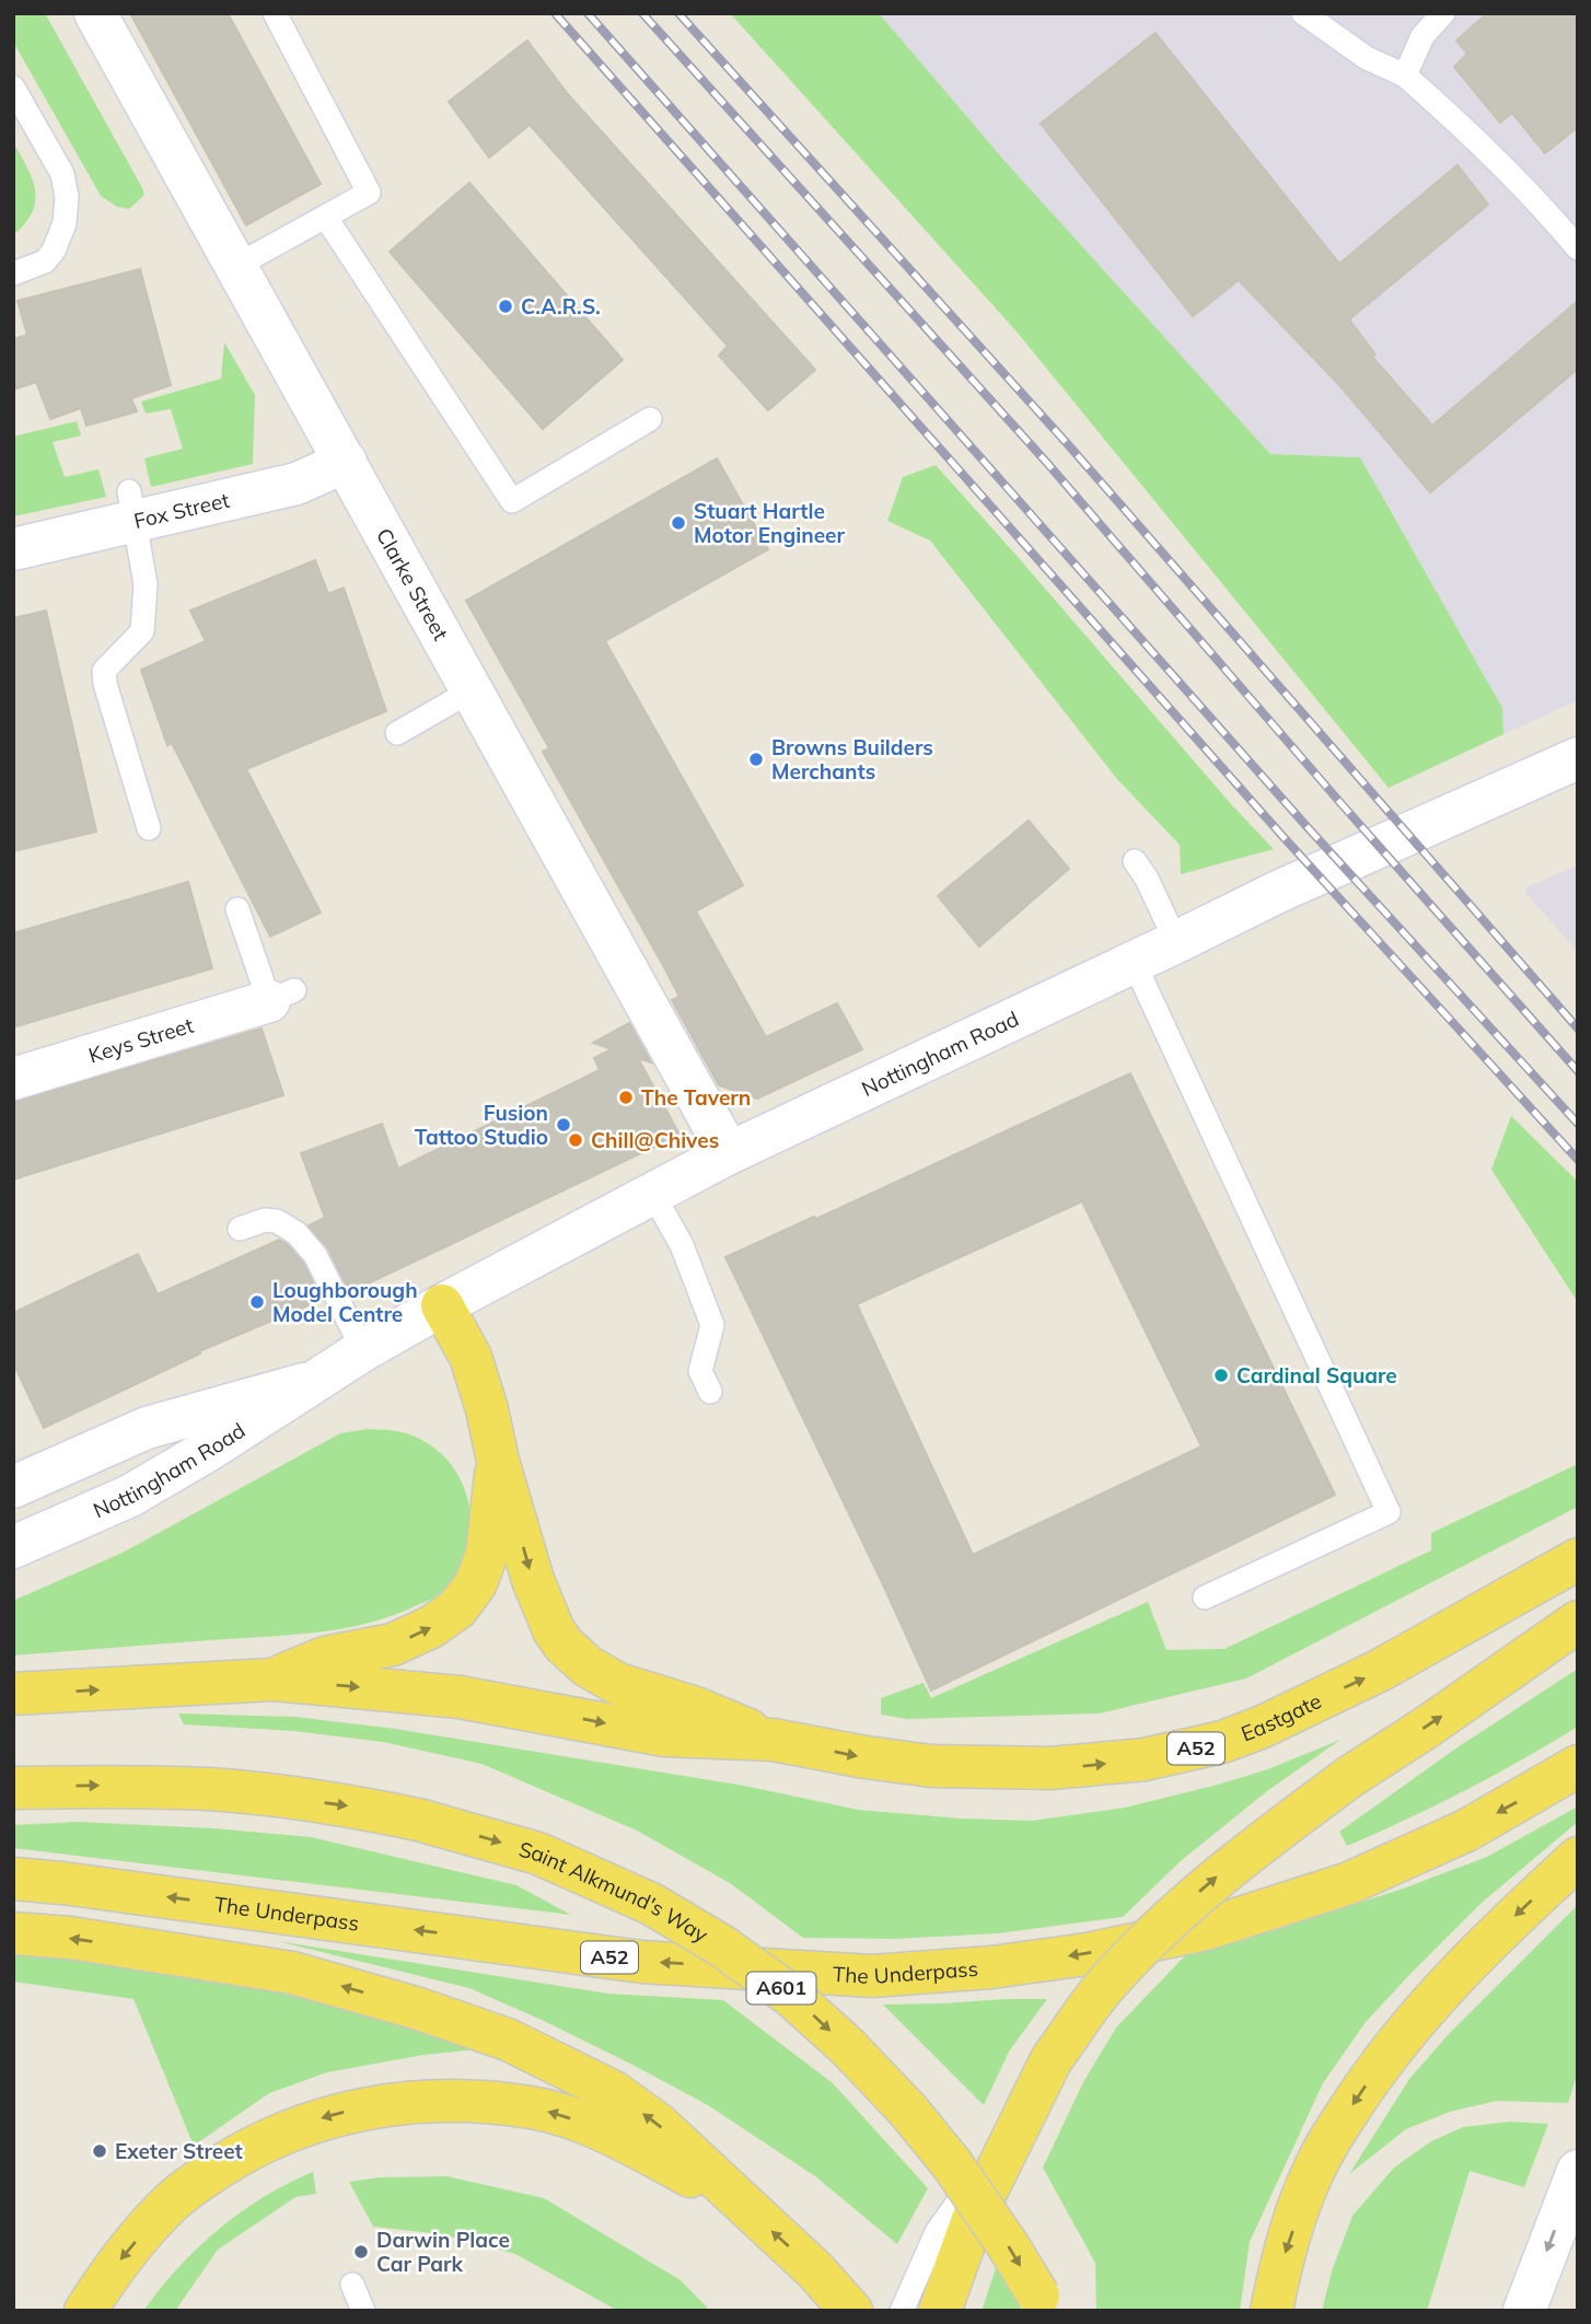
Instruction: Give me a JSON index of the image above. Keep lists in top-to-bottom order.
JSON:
{
  "streets": {
    "main road": [
      "Eastgate",
      "A52",
      "Saint Alkmund's Way",
      "The Underpass",
      "A601"
    ],
    "street": [
      "Fox Street",
      "Clarke Street",
      "Keys Street",
      "Nottingham Road"
    ]
  },
  "crossings": [
    ["Fox Street", "Clarke Street"],
    ["Clarke Street", "Nottingham Road"],
    ["Eastgate", "A52"]
  ],
  "one_way": ["Eastgate"],
  "places": [
    "C.A.R.S.",
    "Stuart Hartle Motor Engineer",
    "Browns Builders Merchants",
    "The Tavern",
    "Fusion Tattoo Studio",
    "Chill@Chives",
    "Loughborough Model Centre",
    "Cardinal Square",
    "Exeter Street",
    "Darwin Place Car Park"
  ]
}
